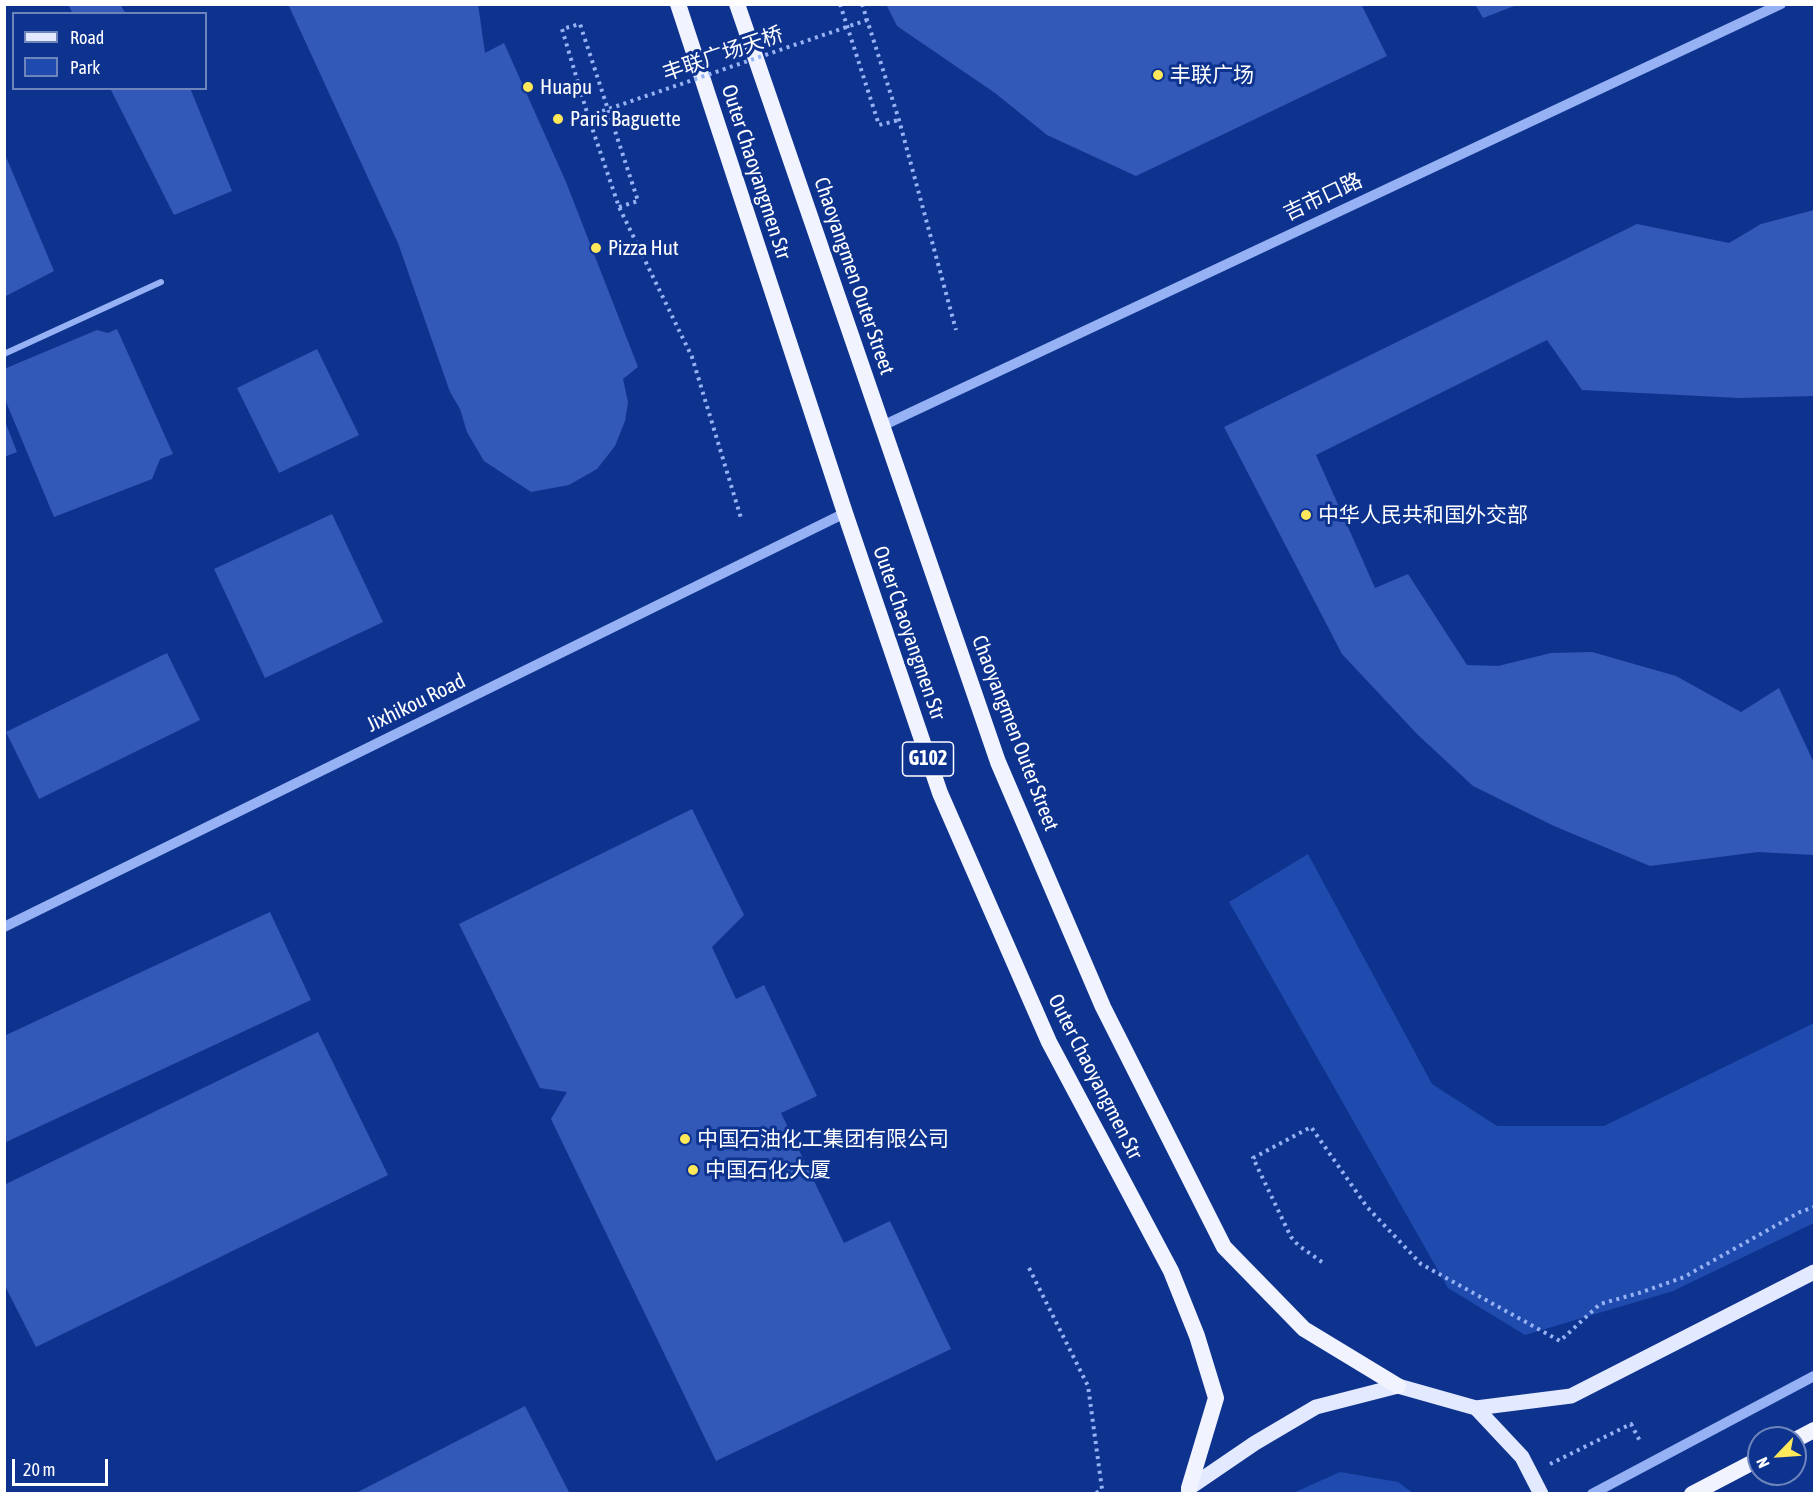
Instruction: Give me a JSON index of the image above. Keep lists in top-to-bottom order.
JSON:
{
  "streets": {
    "highway": ["Outer Chaoyangmen Str", "Chaoyangmen Outer Street", "G102"],
    "street": ["吉市口路", "Jixhikou Road"],
    "path": ["丰联广场天桥"]
  },
  "crossings": [
    ["Outer Chaoyangmen Str", "Jixhikou Road"],
    ["吉市口路", "Chaoyangmen Outer Street"]
  ],
  "places": [
    "丰联广场",
    "Huapu",
    "Paris Baguette",
    "Pizza Hut",
    "中华人民共和国外交部",
    "中国石油化工集团有限公司",
    "中国石化大厦"
  ],
  "legend": ["Road", "Park"],
  "scale_bar": "20 m",
  "north": "bottom left"
}
